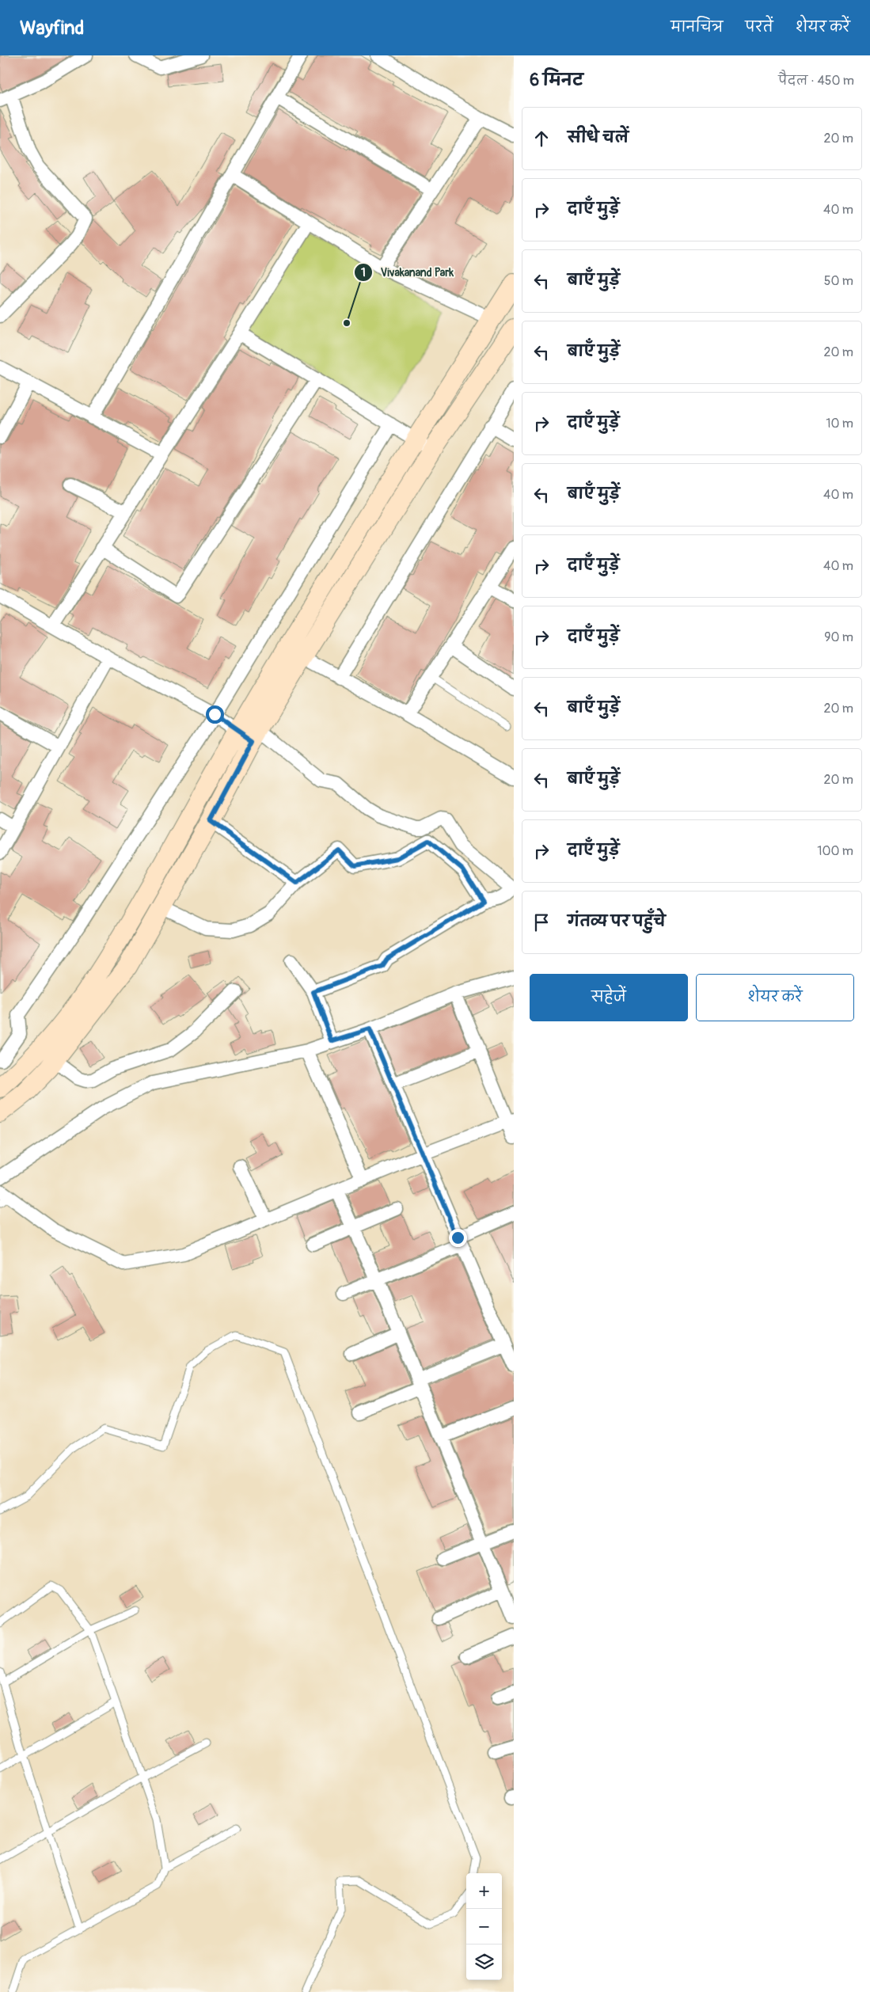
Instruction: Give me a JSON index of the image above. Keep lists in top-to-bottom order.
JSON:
{
  "places": ["Vivakanand Park"],
  "page": {
    "header": "Wayfind",
    "nav": ["मानचित्र", "परतें", "शेयर करें"],
    "heading": ["6 मिनट", "पैदल · 450 m"],
    "list": [
      ["सीधे चलें", "20 m"],
      ["दाएँ मुड़ें", "40 m"],
      ["बाएँ मुड़ें", "50 m"],
      ["बाएँ मुड़ें", "20 m"],
      ["दाएँ मुड़ें", "10 m"],
      ["बाएँ मुड़ें", "40 m"],
      ["दाएँ मुड़ें", "40 m"],
      ["दाएँ मुड़ें", "90 m"],
      ["बाएँ मुड़ें", "20 m"],
      ["बाएँ मुड़ें", "20 m"],
      ["दाएँ मुड़ें", "100 m"],
      "गंतव्य पर पहुँचे"
    ],
    "buttons": ["सहेजें", "शेयर करें"],
    "map_buttons": ["+", "−"]
  }
}
